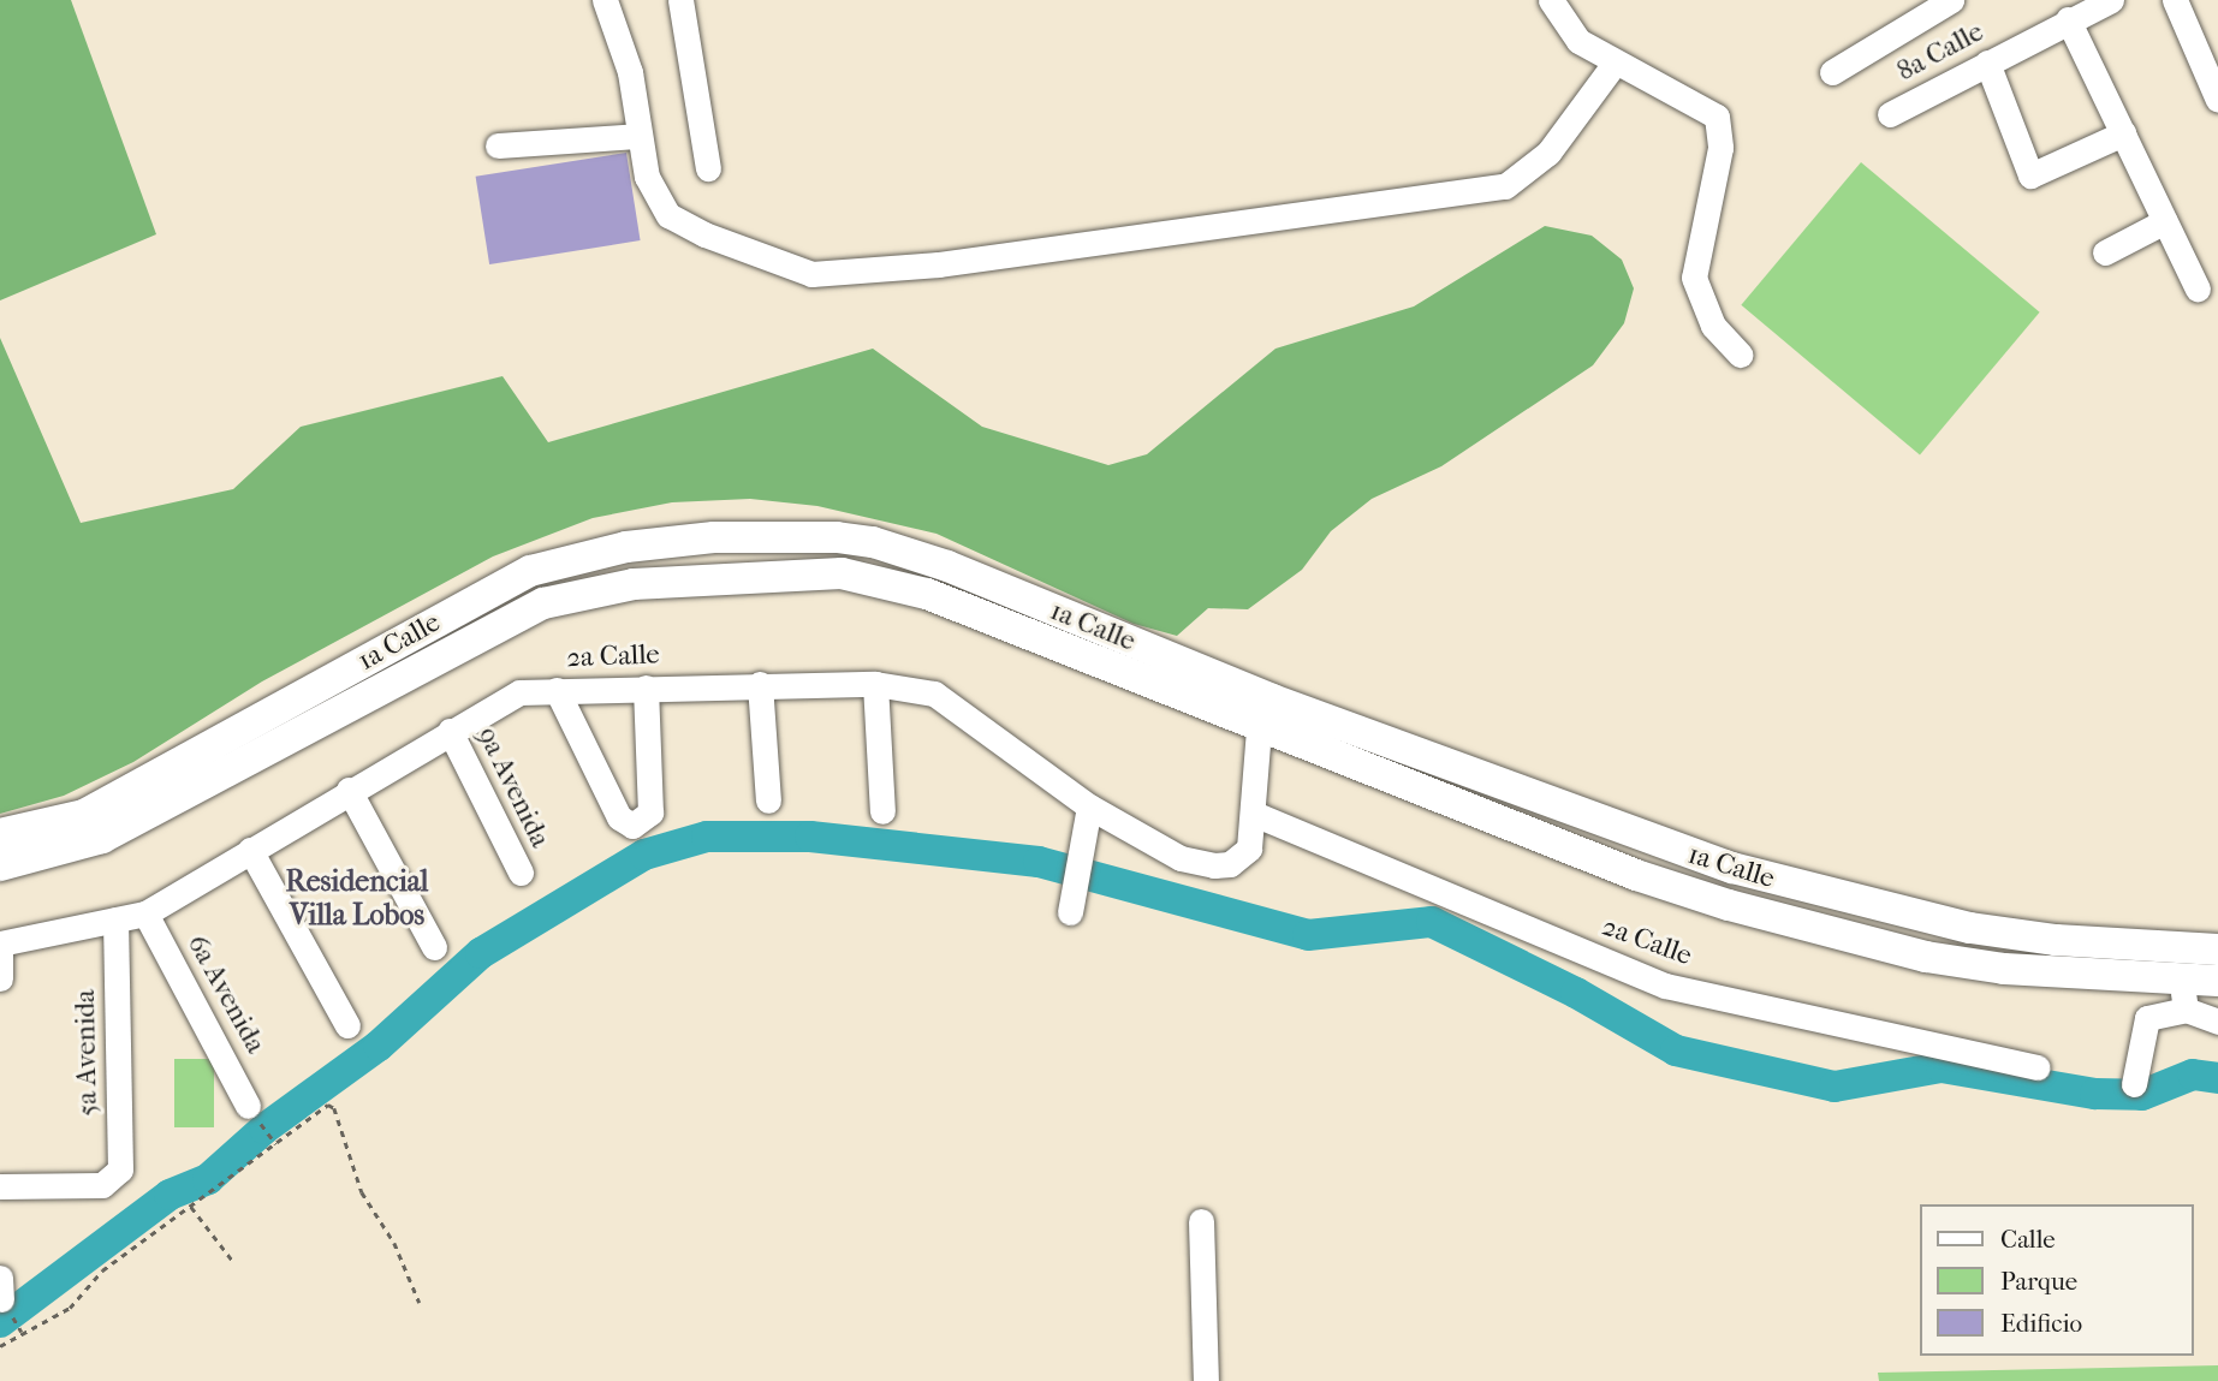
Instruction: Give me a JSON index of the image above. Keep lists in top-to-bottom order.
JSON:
{
  "streets": {
    "main road": ["1a Calle"],
    "street": [
      "8a Calle",
      "2a Calle",
      "9a Avenida",
      "6a Avenida",
      "5a Avenida"
    ]
  },
  "crossings": [
    ["2a Calle", "9a Avenida"],
    ["2a Calle", "6a Avenida"],
    ["2a Calle", "5a Avenida"]
  ],
  "districts": ["Residencial Villa Lobos"],
  "legend": ["Calle", "Parque", "Edificio"]
}
